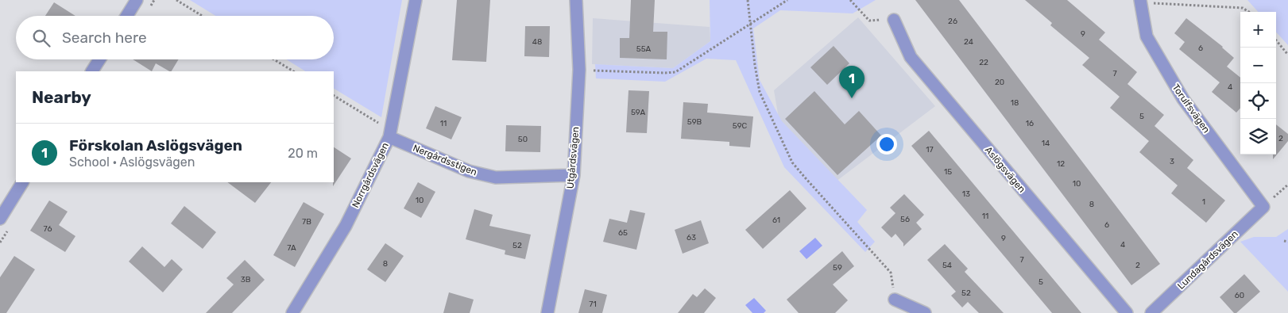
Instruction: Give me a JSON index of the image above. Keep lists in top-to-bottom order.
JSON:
{
  "streets": {
    "street": [
      "Torulfsvägen",
      "Utgårdsvägen",
      "Nergårdsstigen",
      "Aslögsvägen",
      "Norrgårdsvägen",
      "Lundagårdsvägen"
    ]
  },
  "crossings": [
    ["Torulfsvägen", "Lundagårdsvägen"],
    ["Utgårdsvägen", "Nergårdsstigen"],
    ["Nergårdsstigen", "Norrgårdsvägen"]
  ],
  "house_numbers": [
    "26",
    "9",
    "48",
    "24",
    "6",
    "55A",
    "22",
    "7",
    "20",
    "4",
    "18",
    "59A",
    "5",
    "59B",
    "11",
    "16",
    "59C",
    "2",
    "50",
    "14",
    "17",
    "3",
    "12",
    "15",
    "10",
    "13",
    "10",
    "1",
    "8",
    "11",
    "56",
    "61",
    "7B",
    "6",
    "76",
    "65",
    "63",
    "9",
    "4",
    "52",
    "7A",
    "7",
    "8",
    "54",
    "2",
    "59",
    "3B",
    "5",
    "52",
    "60",
    "71"
  ],
  "page": {
    "map_buttons": ["+", "−"],
    "search": "Search here",
    "pins": "1",
    "heading": "Nearby",
    "list": [
      {
        "mark": "1",
        "name": "Förskolan Aslögsvägen",
        "note": "School · Aslögsvägen",
        "value": "20 m"
      }
    ]
  }
}
